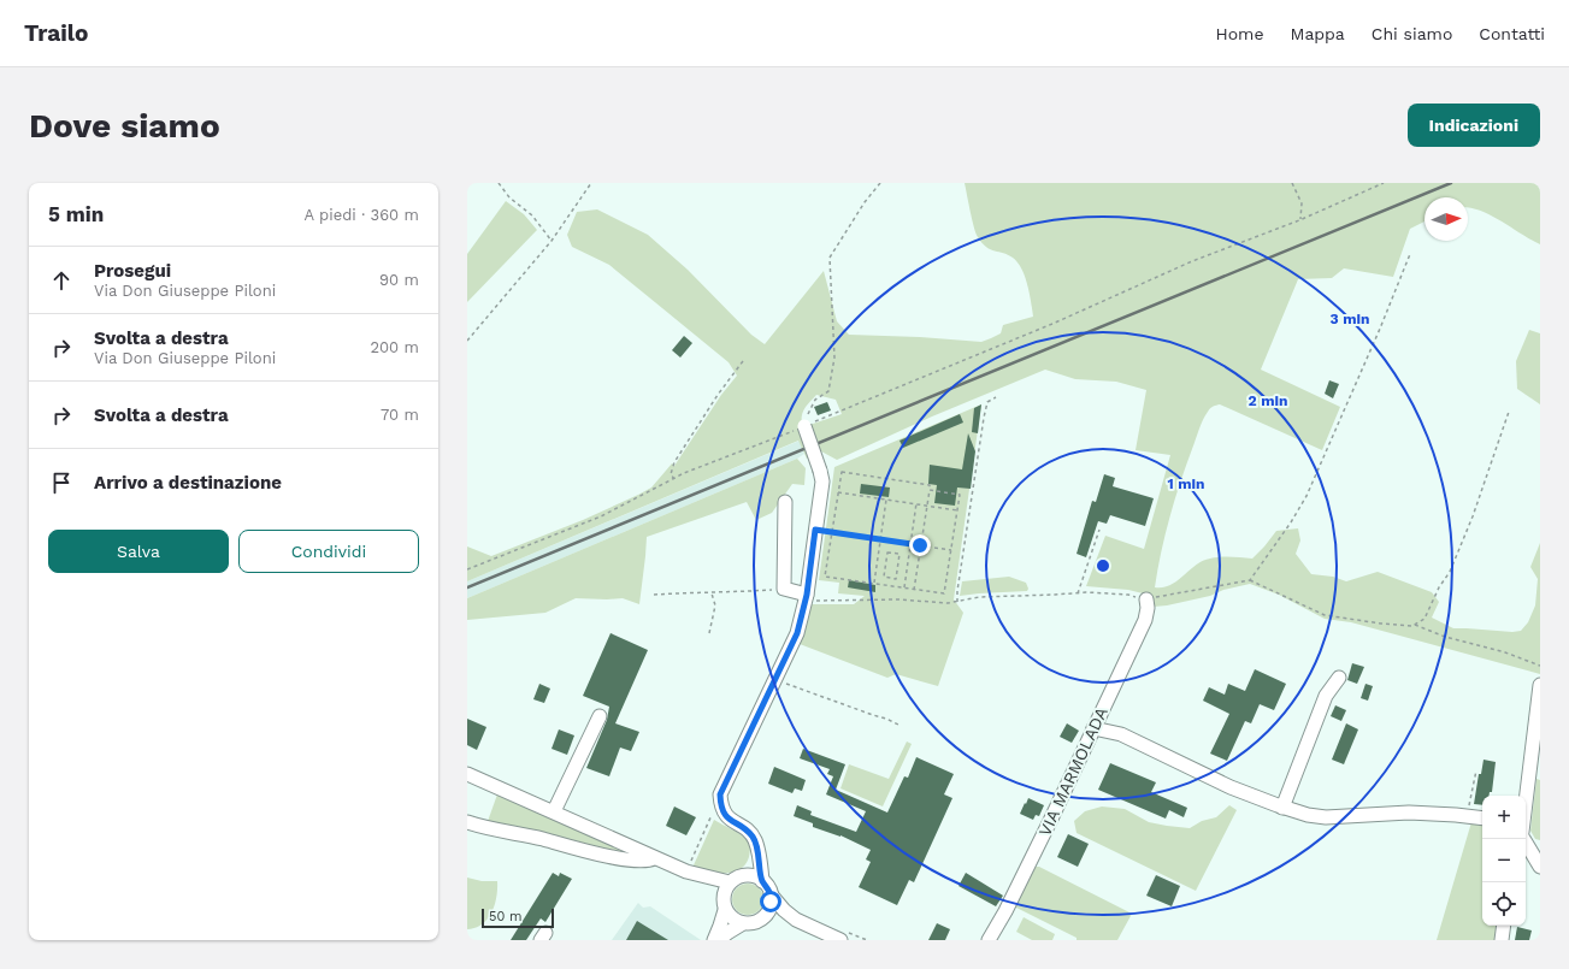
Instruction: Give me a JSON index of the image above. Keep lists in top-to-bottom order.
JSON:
{
  "streets": {
    "street": ["VIA MARMOLADA"]
  },
  "scale_bar": "50 m",
  "north": "right",
  "page": {
    "header": "Trailo",
    "nav": [
      "Home",
      "Mappa",
      "Chi siamo",
      "Contatti"
    ],
    "buttons": [
      "Indicazioni",
      ["Salva", "Condividi"]
    ],
    "title": "Dove siamo",
    "heading": ["5 min", "A piedi · 360 m"],
    "list": [
      ["Prosegui", "Via Don Giuseppe Piloni", "90 m"],
      ["Svolta a destra", "Via Don Giuseppe Piloni", "200 m"],
      ["Svolta a destra", "70 m"],
      "Arrivo a destinazione"
    ],
    "map_buttons": ["+", "−"],
    "scale": "50 m"
  },
  "rings": ["3 min", "2 min", "1 min"]
}
